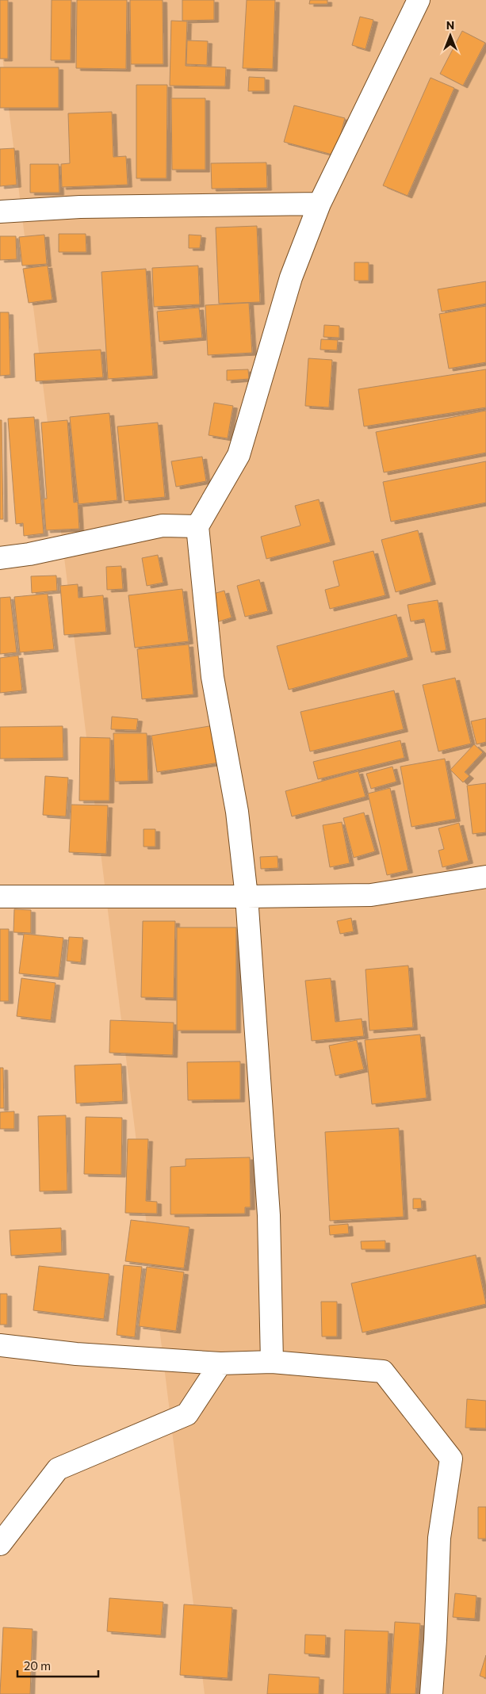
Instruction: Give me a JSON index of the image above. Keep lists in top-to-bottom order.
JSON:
{
  "scale_bar": "20 m",
  "north": "top"
}
